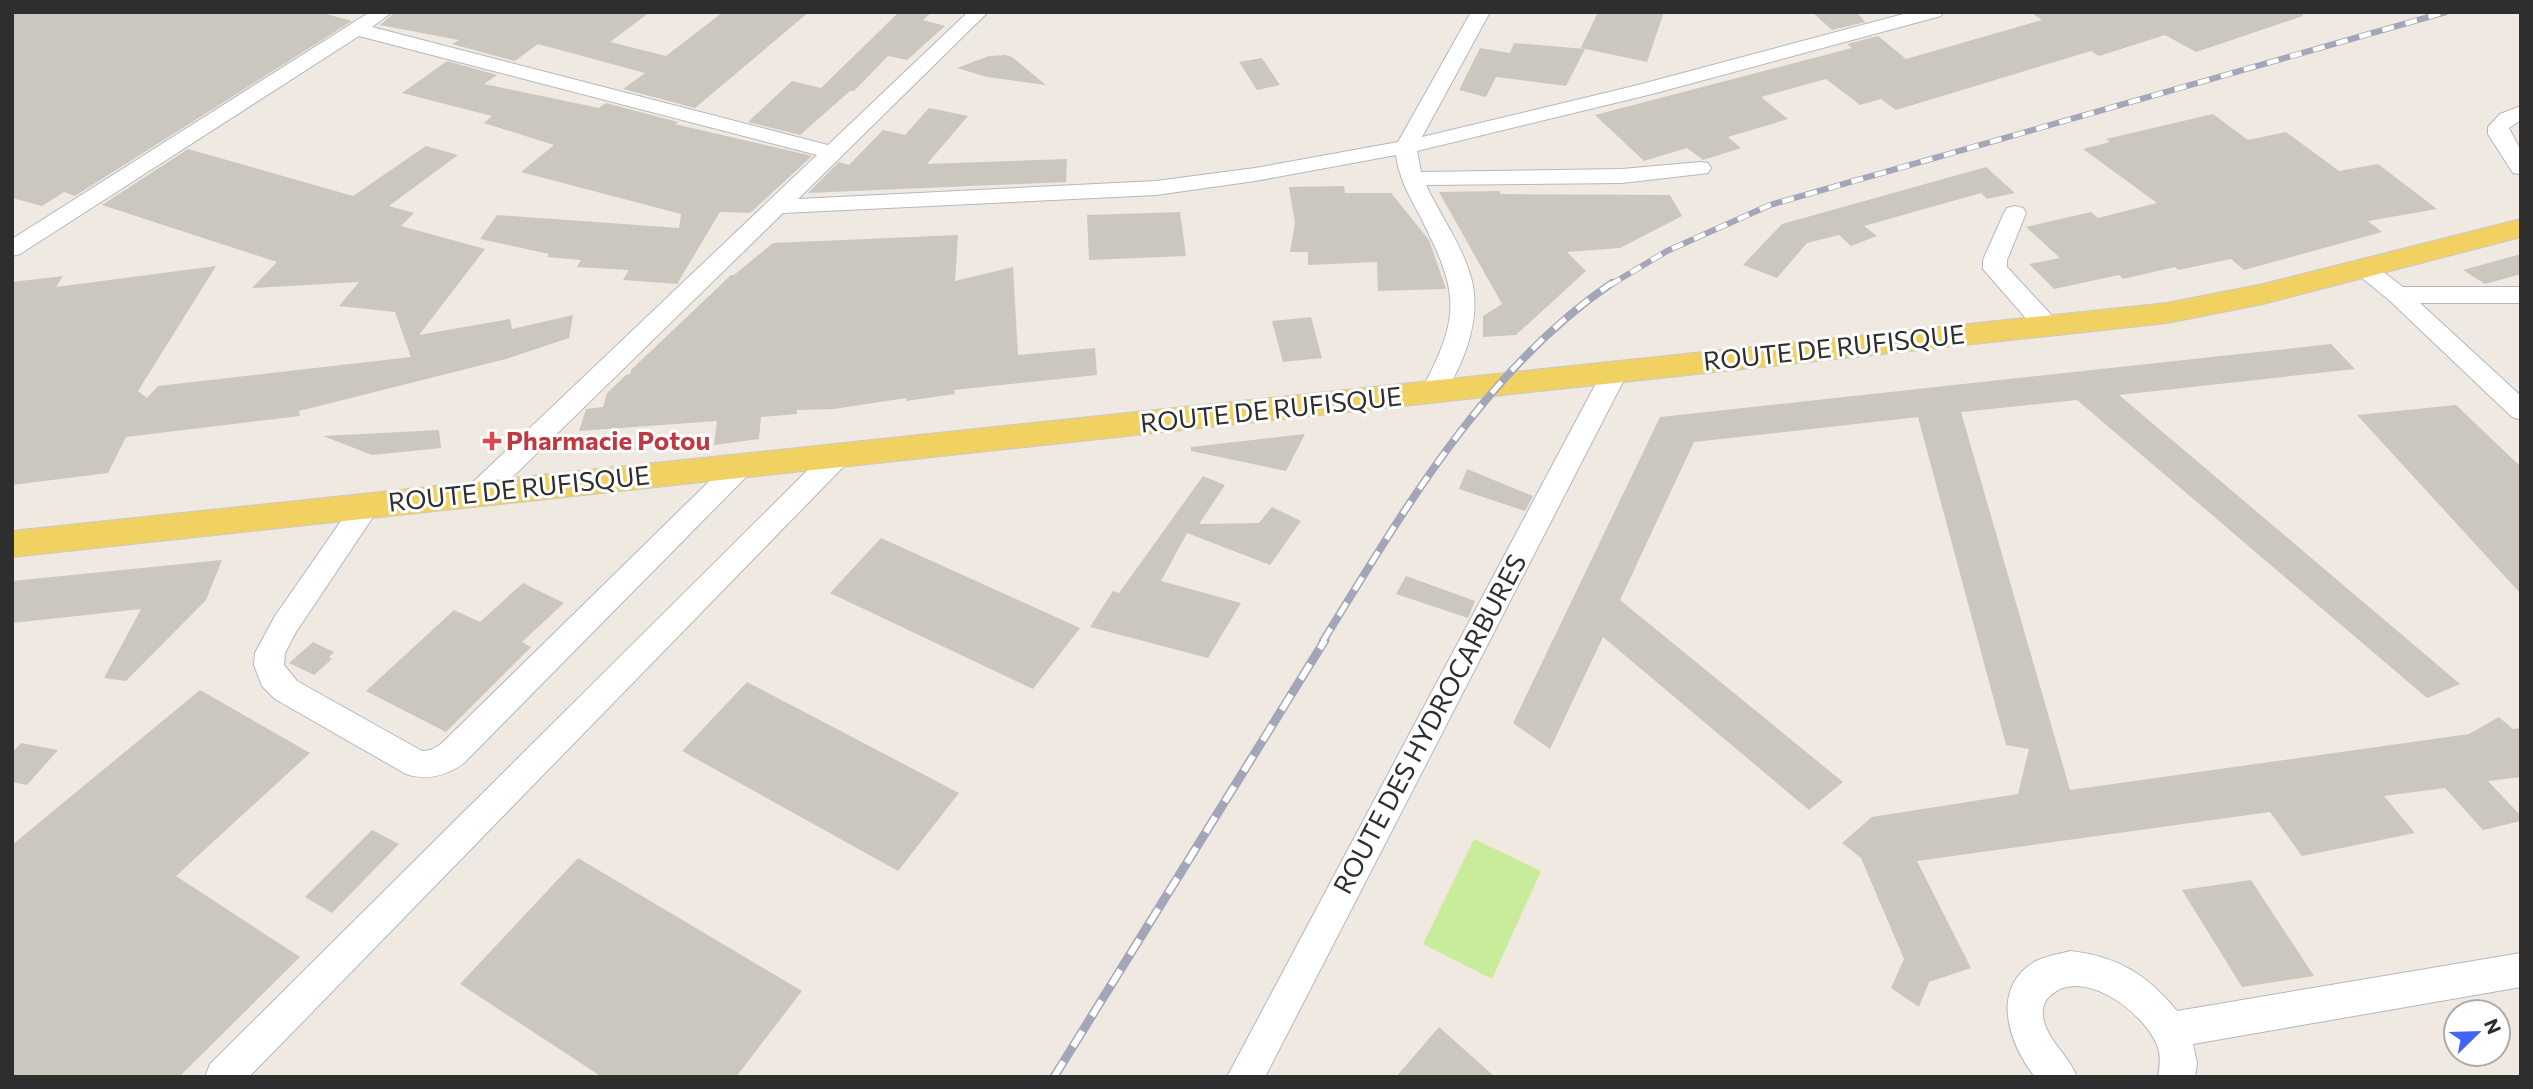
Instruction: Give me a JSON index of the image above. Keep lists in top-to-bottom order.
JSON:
{
  "streets": {
    "main road": ["ROUTE DE RUFISQUE"],
    "street": ["ROUTE DES HYDROCARBURES"]
  },
  "crossings": [
    ["ROUTE DE RUFISQUE", "ROUTE DES HYDROCARBURES"]
  ],
  "places": {
    "health": ["Pharmacie Potou"]
  },
  "north": "top right"
}
